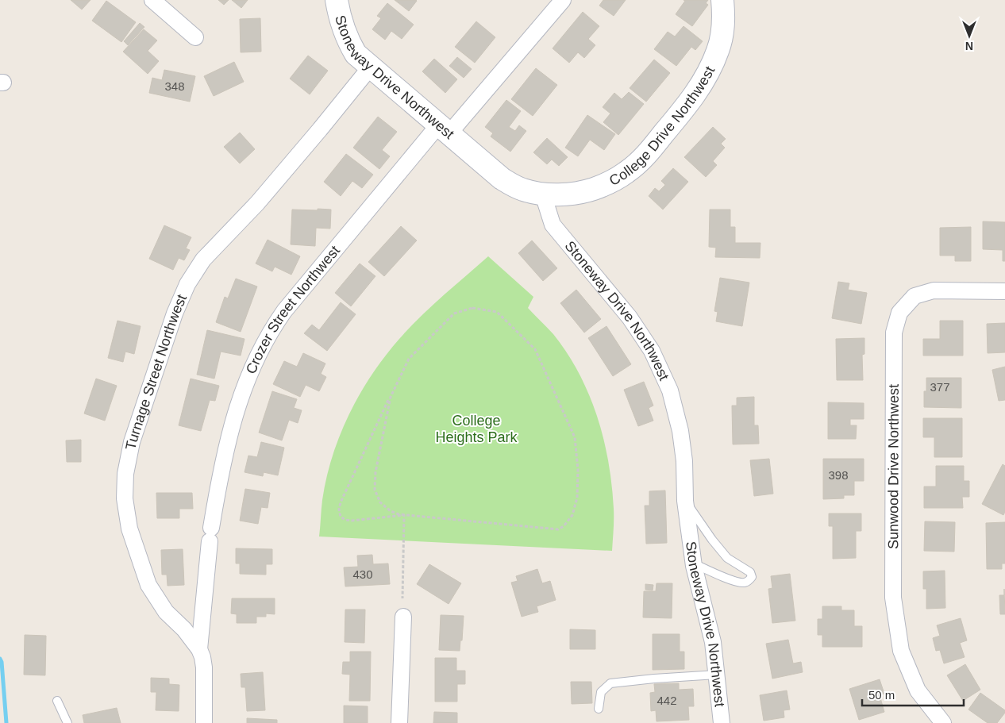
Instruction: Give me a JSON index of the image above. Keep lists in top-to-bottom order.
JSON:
{
  "streets": {
    "street": [
      "Stoneway Drive Northwest",
      "College Drive Northwest",
      "Crozer Street Northwest",
      "Turnage Street Northwest",
      "Sunwood Drive Northwest"
    ]
  },
  "crossings": [
    ["Stoneway Drive Northwest", "College Drive Northwest"],
    ["Stoneway Drive Northwest", "Crozer Street Northwest"],
    ["Stoneway Drive Northwest", "Turnage Street Northwest"],
    ["Crozer Street Northwest", "Turnage Street Northwest"]
  ],
  "parks": ["College Heights Park"],
  "house_numbers": [
    "348",
    "377",
    "398",
    "430",
    "442"
  ],
  "scale_bar": "50 m",
  "north": "bottom"
}
